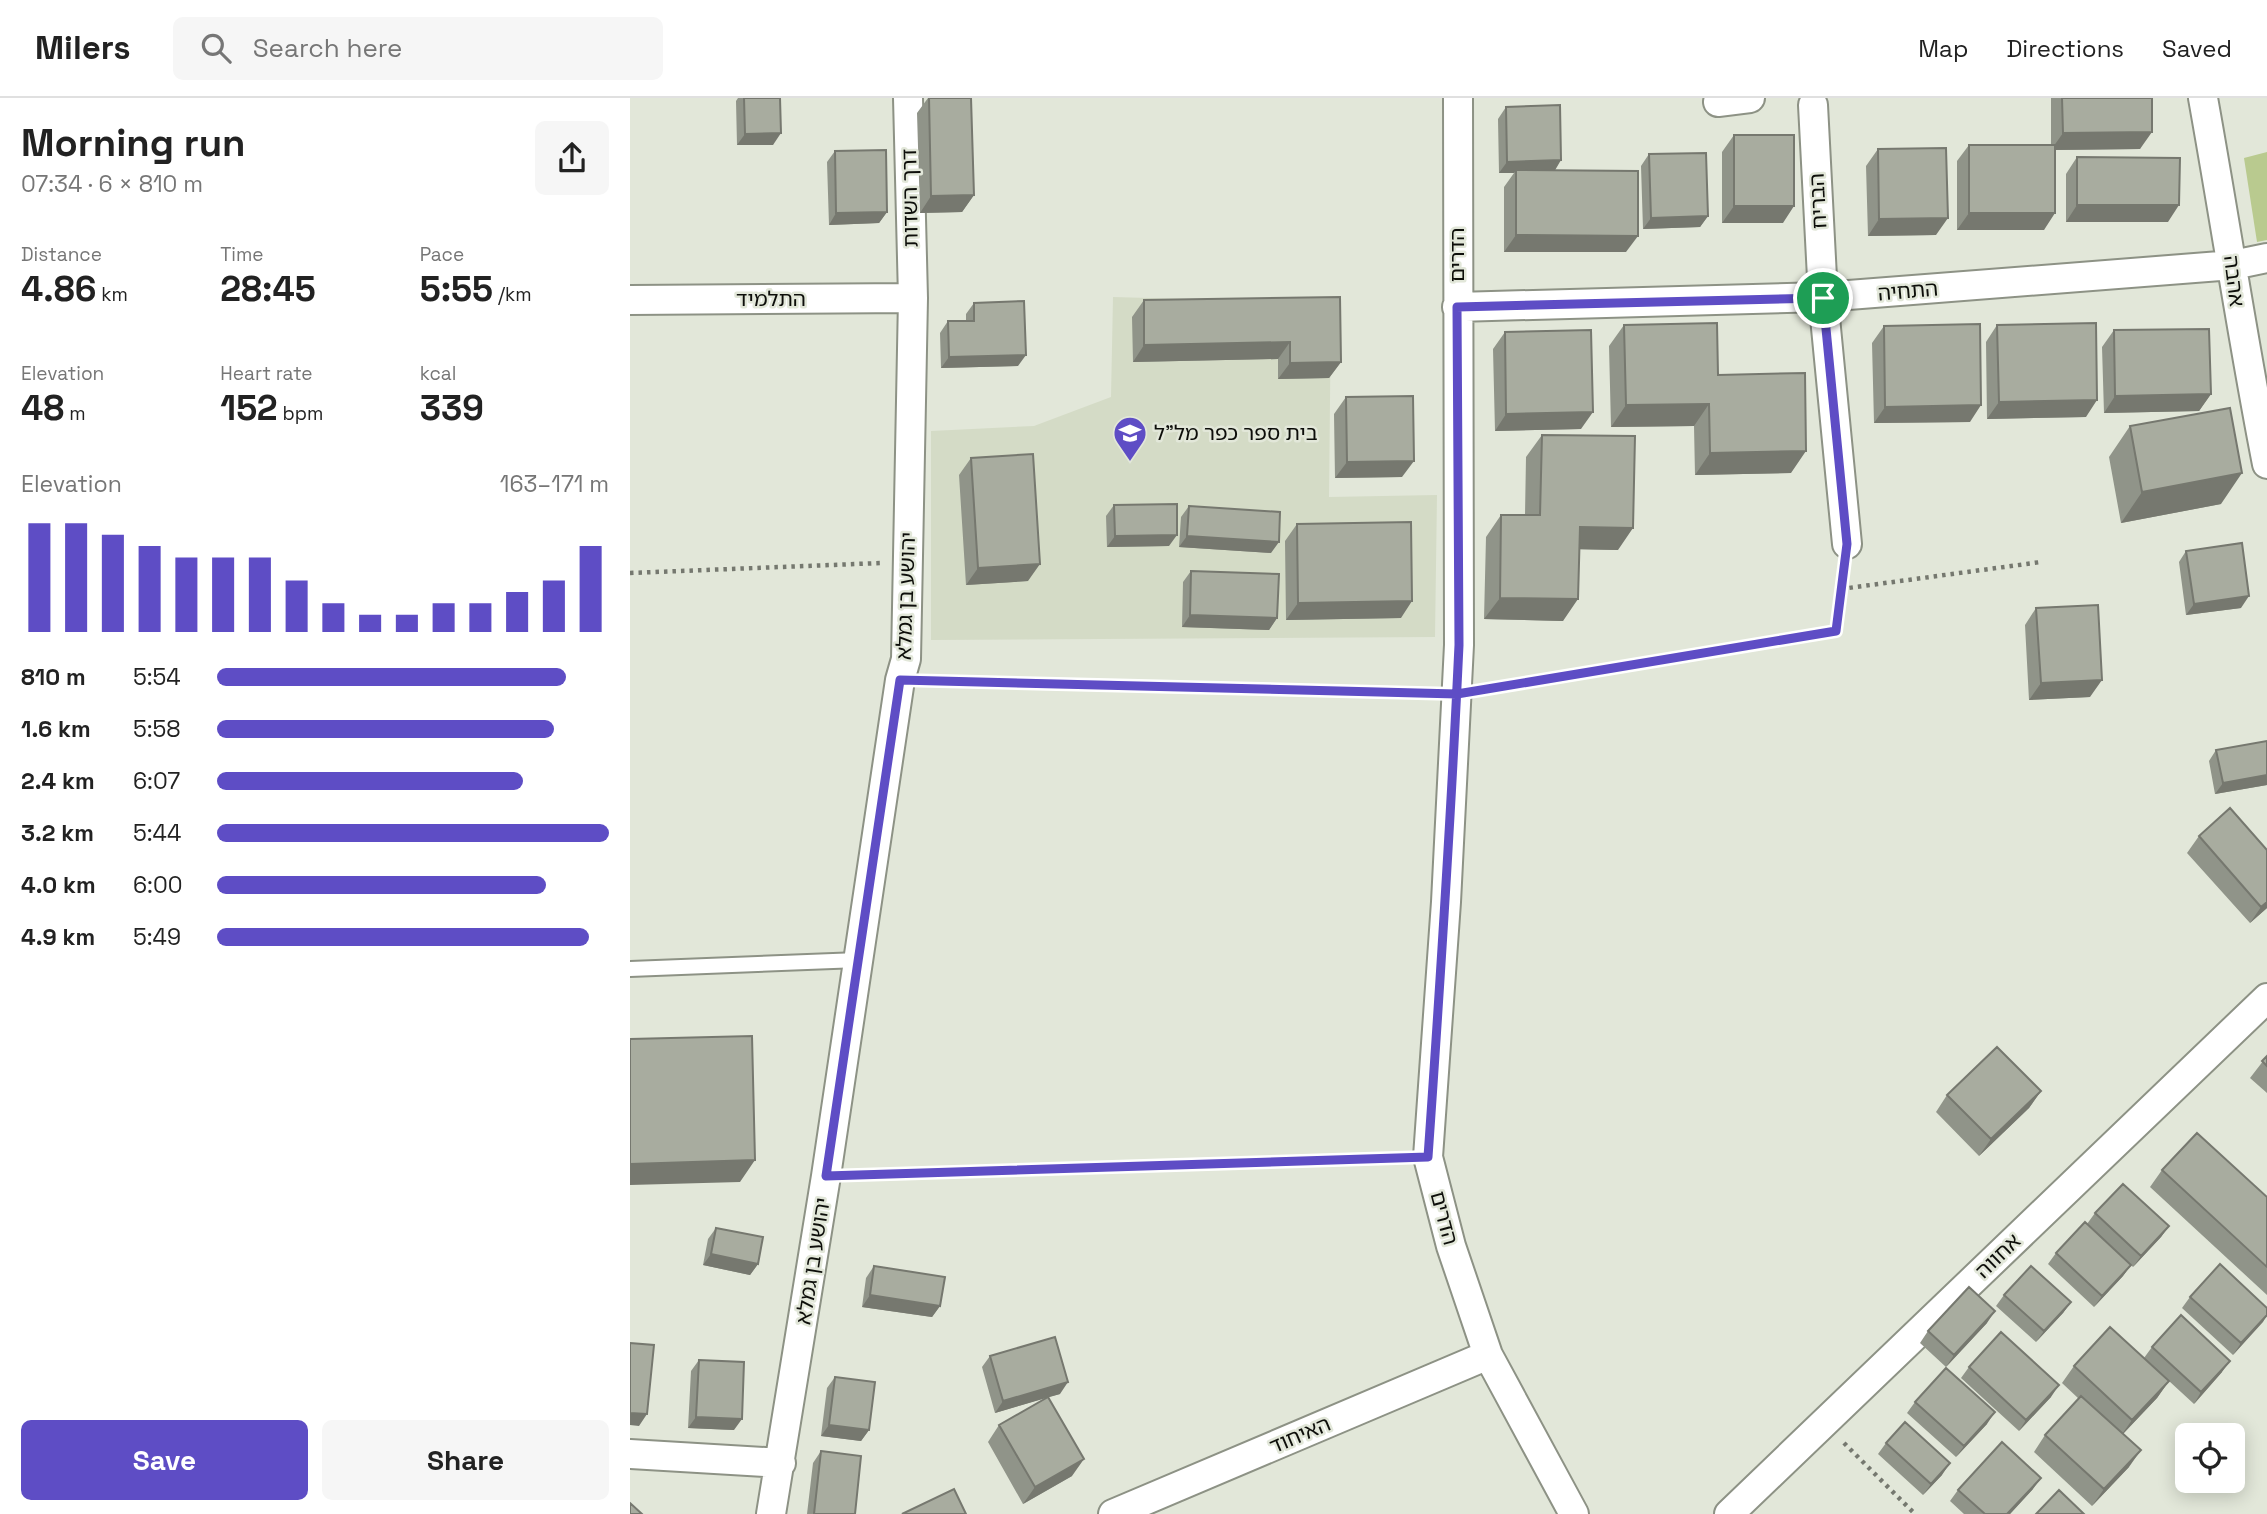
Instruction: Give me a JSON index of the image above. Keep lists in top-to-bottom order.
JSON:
{
  "streets": {
    "street": [
      "דרך השדות",
      "הבריח",
      "הדרים",
      "אהבה",
      "התחיה",
      "התלמיד",
      "יהושע בן גמלא",
      "אחווה",
      "האיחוד"
    ]
  },
  "crossings": [
    ["דרך השדות", "התלמיד"],
    ["דרך השדות", "יהושע בן גמלא"],
    ["הבריח", "התחיה"],
    ["הדרים", "התחיה"],
    ["הדרים", "האיחוד"],
    ["אהבה", "התחיה"],
    ["התלמיד", "יהושע בן גמלא"]
  ],
  "places": {
    "school or university": ["בית ספר כפר מל\"ל"]
  },
  "page": {
    "header": "Milers",
    "search": "Search here",
    "nav": ["Map", "Directions", "Saved"],
    "heading": ["Morning run", "07:34 · 6 × 810 m"],
    "stats": [
      ["Distance", "4.86 km"],
      ["Time", "28:45"],
      ["Pace", "5:55 /km"],
      ["Elevation", "48 m"],
      ["Heart rate", "152 bpm"],
      ["kcal", "339"]
    ],
    "chart": ["Elevation", "163–171 m"],
    "list": [
      {
        "name": "810 m",
        "note": "5:54"
      },
      {
        "name": "1.6 km",
        "note": "5:58"
      },
      {
        "name": "2.4 km",
        "note": "6:07"
      },
      {
        "name": "3.2 km",
        "note": "5:44"
      },
      {
        "name": "4.0 km",
        "note": "6:00"
      },
      {
        "name": "4.9 km",
        "note": "5:49"
      }
    ],
    "buttons": ["Save", "Share"]
  }
}
